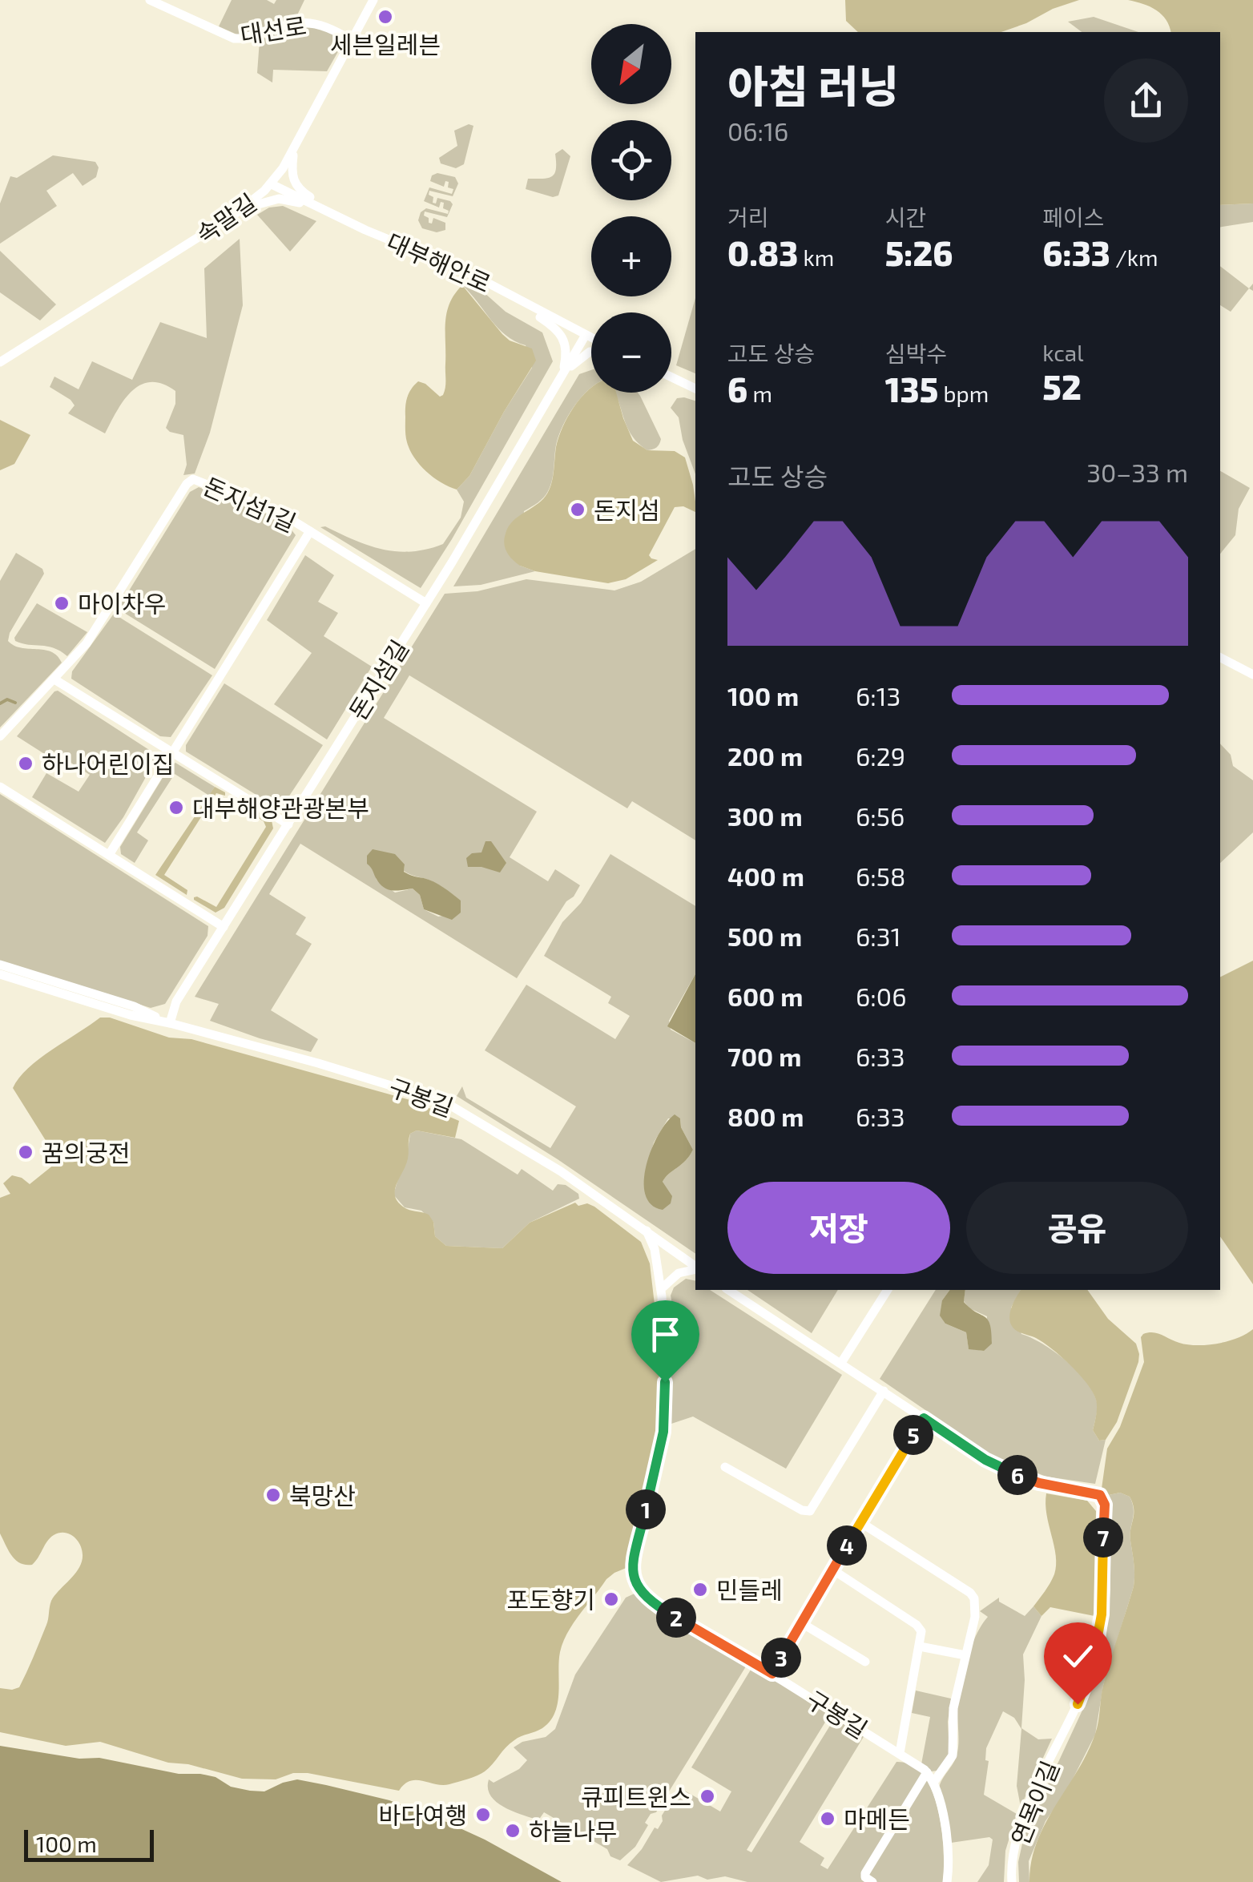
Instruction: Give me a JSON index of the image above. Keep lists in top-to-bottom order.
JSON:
{
  "streets": {
    "street": [
      "대선로",
      "속말길",
      "대부해안로",
      "돈지섬1길",
      "돈지섬길",
      "구봉길",
      "연목이길"
    ]
  },
  "crossings": [
    ["대선로", "속말길"],
    ["속말길", "대부해안로"],
    ["대부해안로", "돈지섬길"],
    ["돈지섬1길", "돈지섬길"],
    ["돈지섬길", "구봉길"]
  ],
  "places": [
    "세븐일레븐",
    "돈지섬",
    "마이차우",
    "하나어린이집",
    "대부해양관광본부",
    "꿈의궁전",
    "북망산",
    "민들레",
    "포도향기",
    "큐피트윈스",
    "바다여행",
    "마메든",
    "하늘나무"
  ],
  "scale_bar": "100 m",
  "north": "bottom left",
  "page": {
    "map_buttons": ["+", "−"],
    "heading": ["아침 러닝", "06:16"],
    "stats": [
      ["거리", "0.83 km"],
      ["시간", "5:26"],
      ["페이스", "6:33 /km"],
      ["고도 상승", "6 m"],
      ["심박수", "135 bpm"],
      ["kcal", "52"]
    ],
    "chart": ["고도 상승", "30–33 m"],
    "list": [
      {
        "name": "100 m",
        "note": "6:13"
      },
      {
        "name": "200 m",
        "note": "6:29"
      },
      {
        "name": "300 m",
        "note": "6:56"
      },
      {
        "name": "400 m",
        "note": "6:58"
      },
      {
        "name": "500 m",
        "note": "6:31"
      },
      {
        "name": "600 m",
        "note": "6:06"
      },
      {
        "name": "700 m",
        "note": "6:33"
      },
      {
        "name": "800 m",
        "note": "6:33"
      }
    ],
    "buttons": ["저장", "공유"],
    "pins": [
      "5",
      "6",
      "1",
      "7",
      "4",
      "2",
      "3"
    ],
    "scale": "100 m"
  }
}
